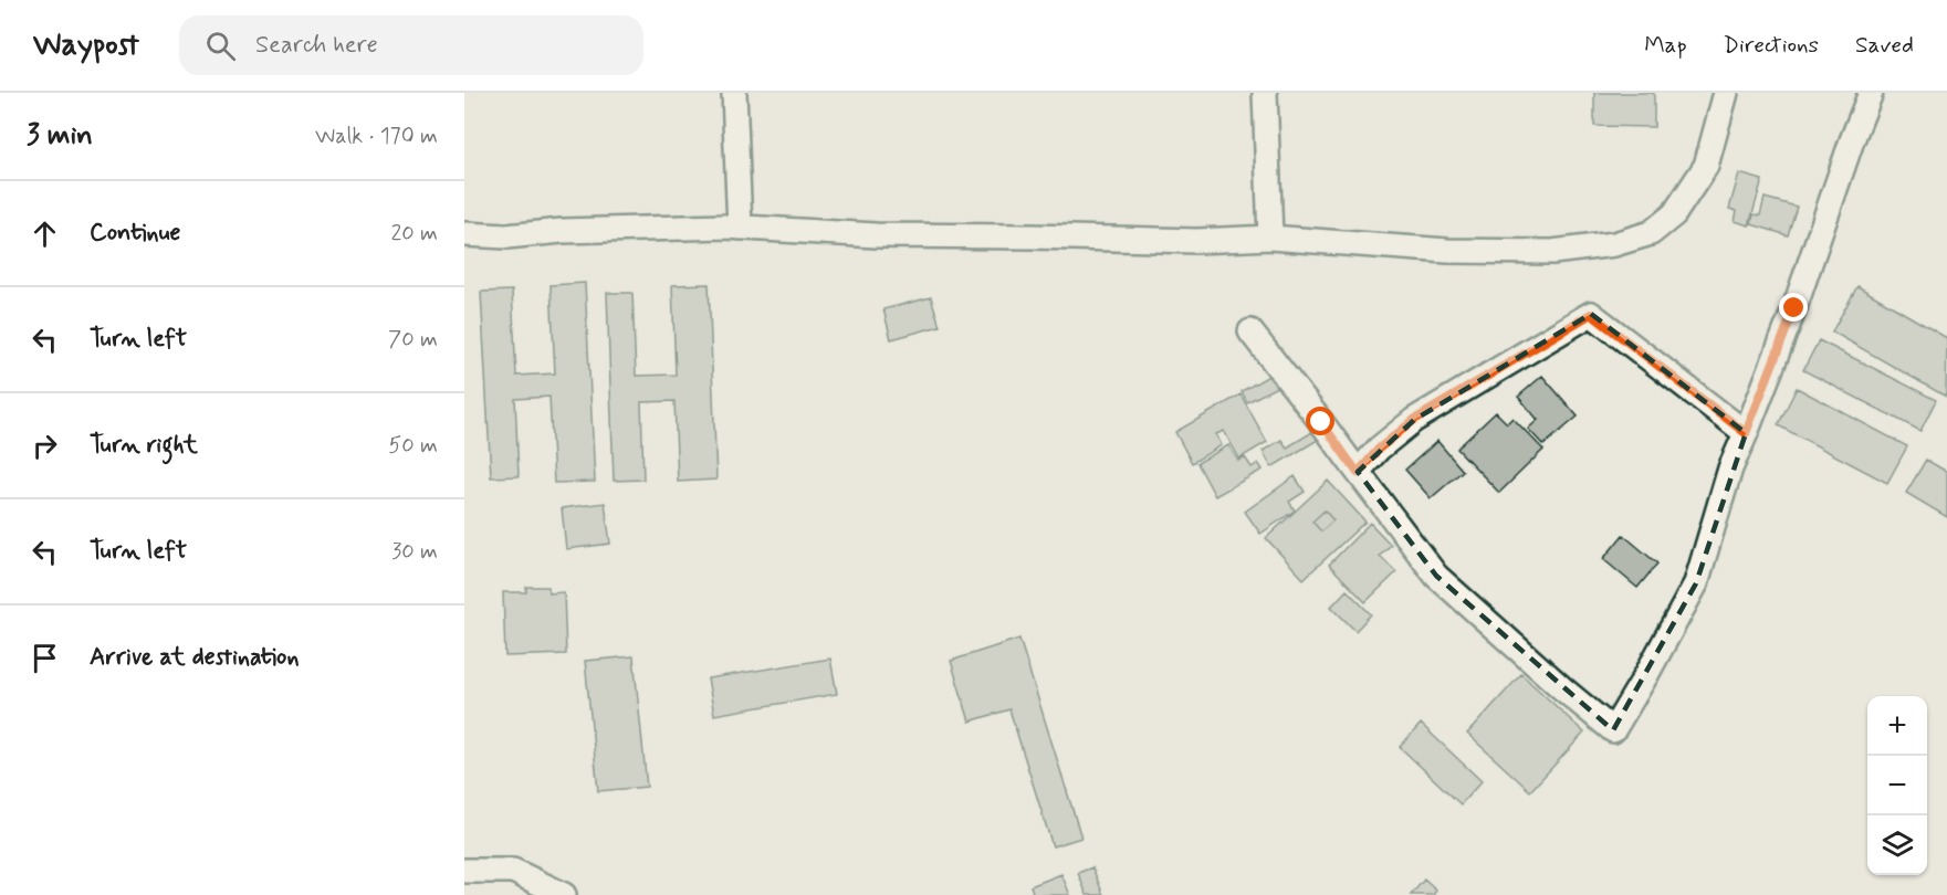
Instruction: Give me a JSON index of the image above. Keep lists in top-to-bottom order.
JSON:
{
  "page": {
    "header": "Waypost",
    "search": "Search here",
    "nav": ["Map", "Directions", "Saved"],
    "heading": ["3 min", "Walk · 170 m"],
    "list": [
      ["Continue", "20 m"],
      ["Turn left", "70 m"],
      ["Turn right", "50 m"],
      ["Turn left", "30 m"],
      "Arrive at destination"
    ],
    "map_buttons": ["+", "−"]
  }
}
